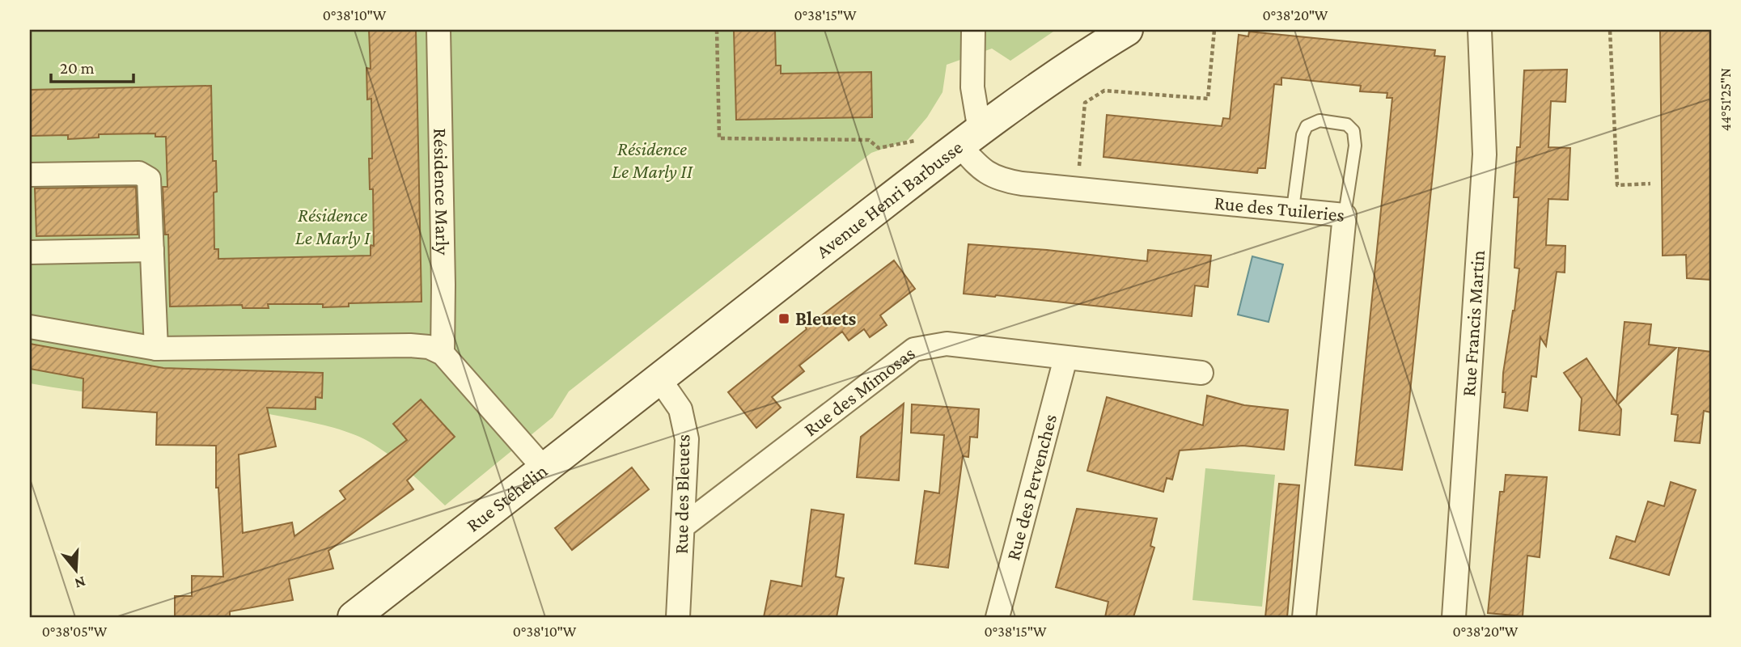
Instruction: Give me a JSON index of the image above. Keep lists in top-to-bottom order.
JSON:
{
  "streets": {
    "street": [
      "Résidence Marly",
      "Avenue Henri Barbusse",
      "Rue des Tuileries",
      "Rue Francis Martin",
      "Rue des Mimosas",
      "Rue des Pervenches",
      "Rue des Bleuets",
      "Rue Stéhélin"
    ]
  },
  "crossings": [
    ["Avenue Henri Barbusse", "Rue des Tuileries"],
    ["Avenue Henri Barbusse", "Rue des Bleuets"],
    ["Avenue Henri Barbusse", "Rue Stéhélin"],
    ["Rue des Mimosas", "Rue des Pervenches"],
    ["Rue des Mimosas", "Rue des Bleuets"],
    ["Rue des Bleuets", "Rue Stéhélin"]
  ],
  "parks": ["Résidence Le Marly II", "Résidence Le Marly I"],
  "places": {
    "transit": ["Bleuets"]
  },
  "scale_bar": "20 m",
  "north": "bottom",
  "coordinates": [
    "0°38'10\"W",
    "0°38'15\"W",
    "0°38'20\"W",
    "44°51'25\"N",
    "0°38'05\"W"
  ]
}
